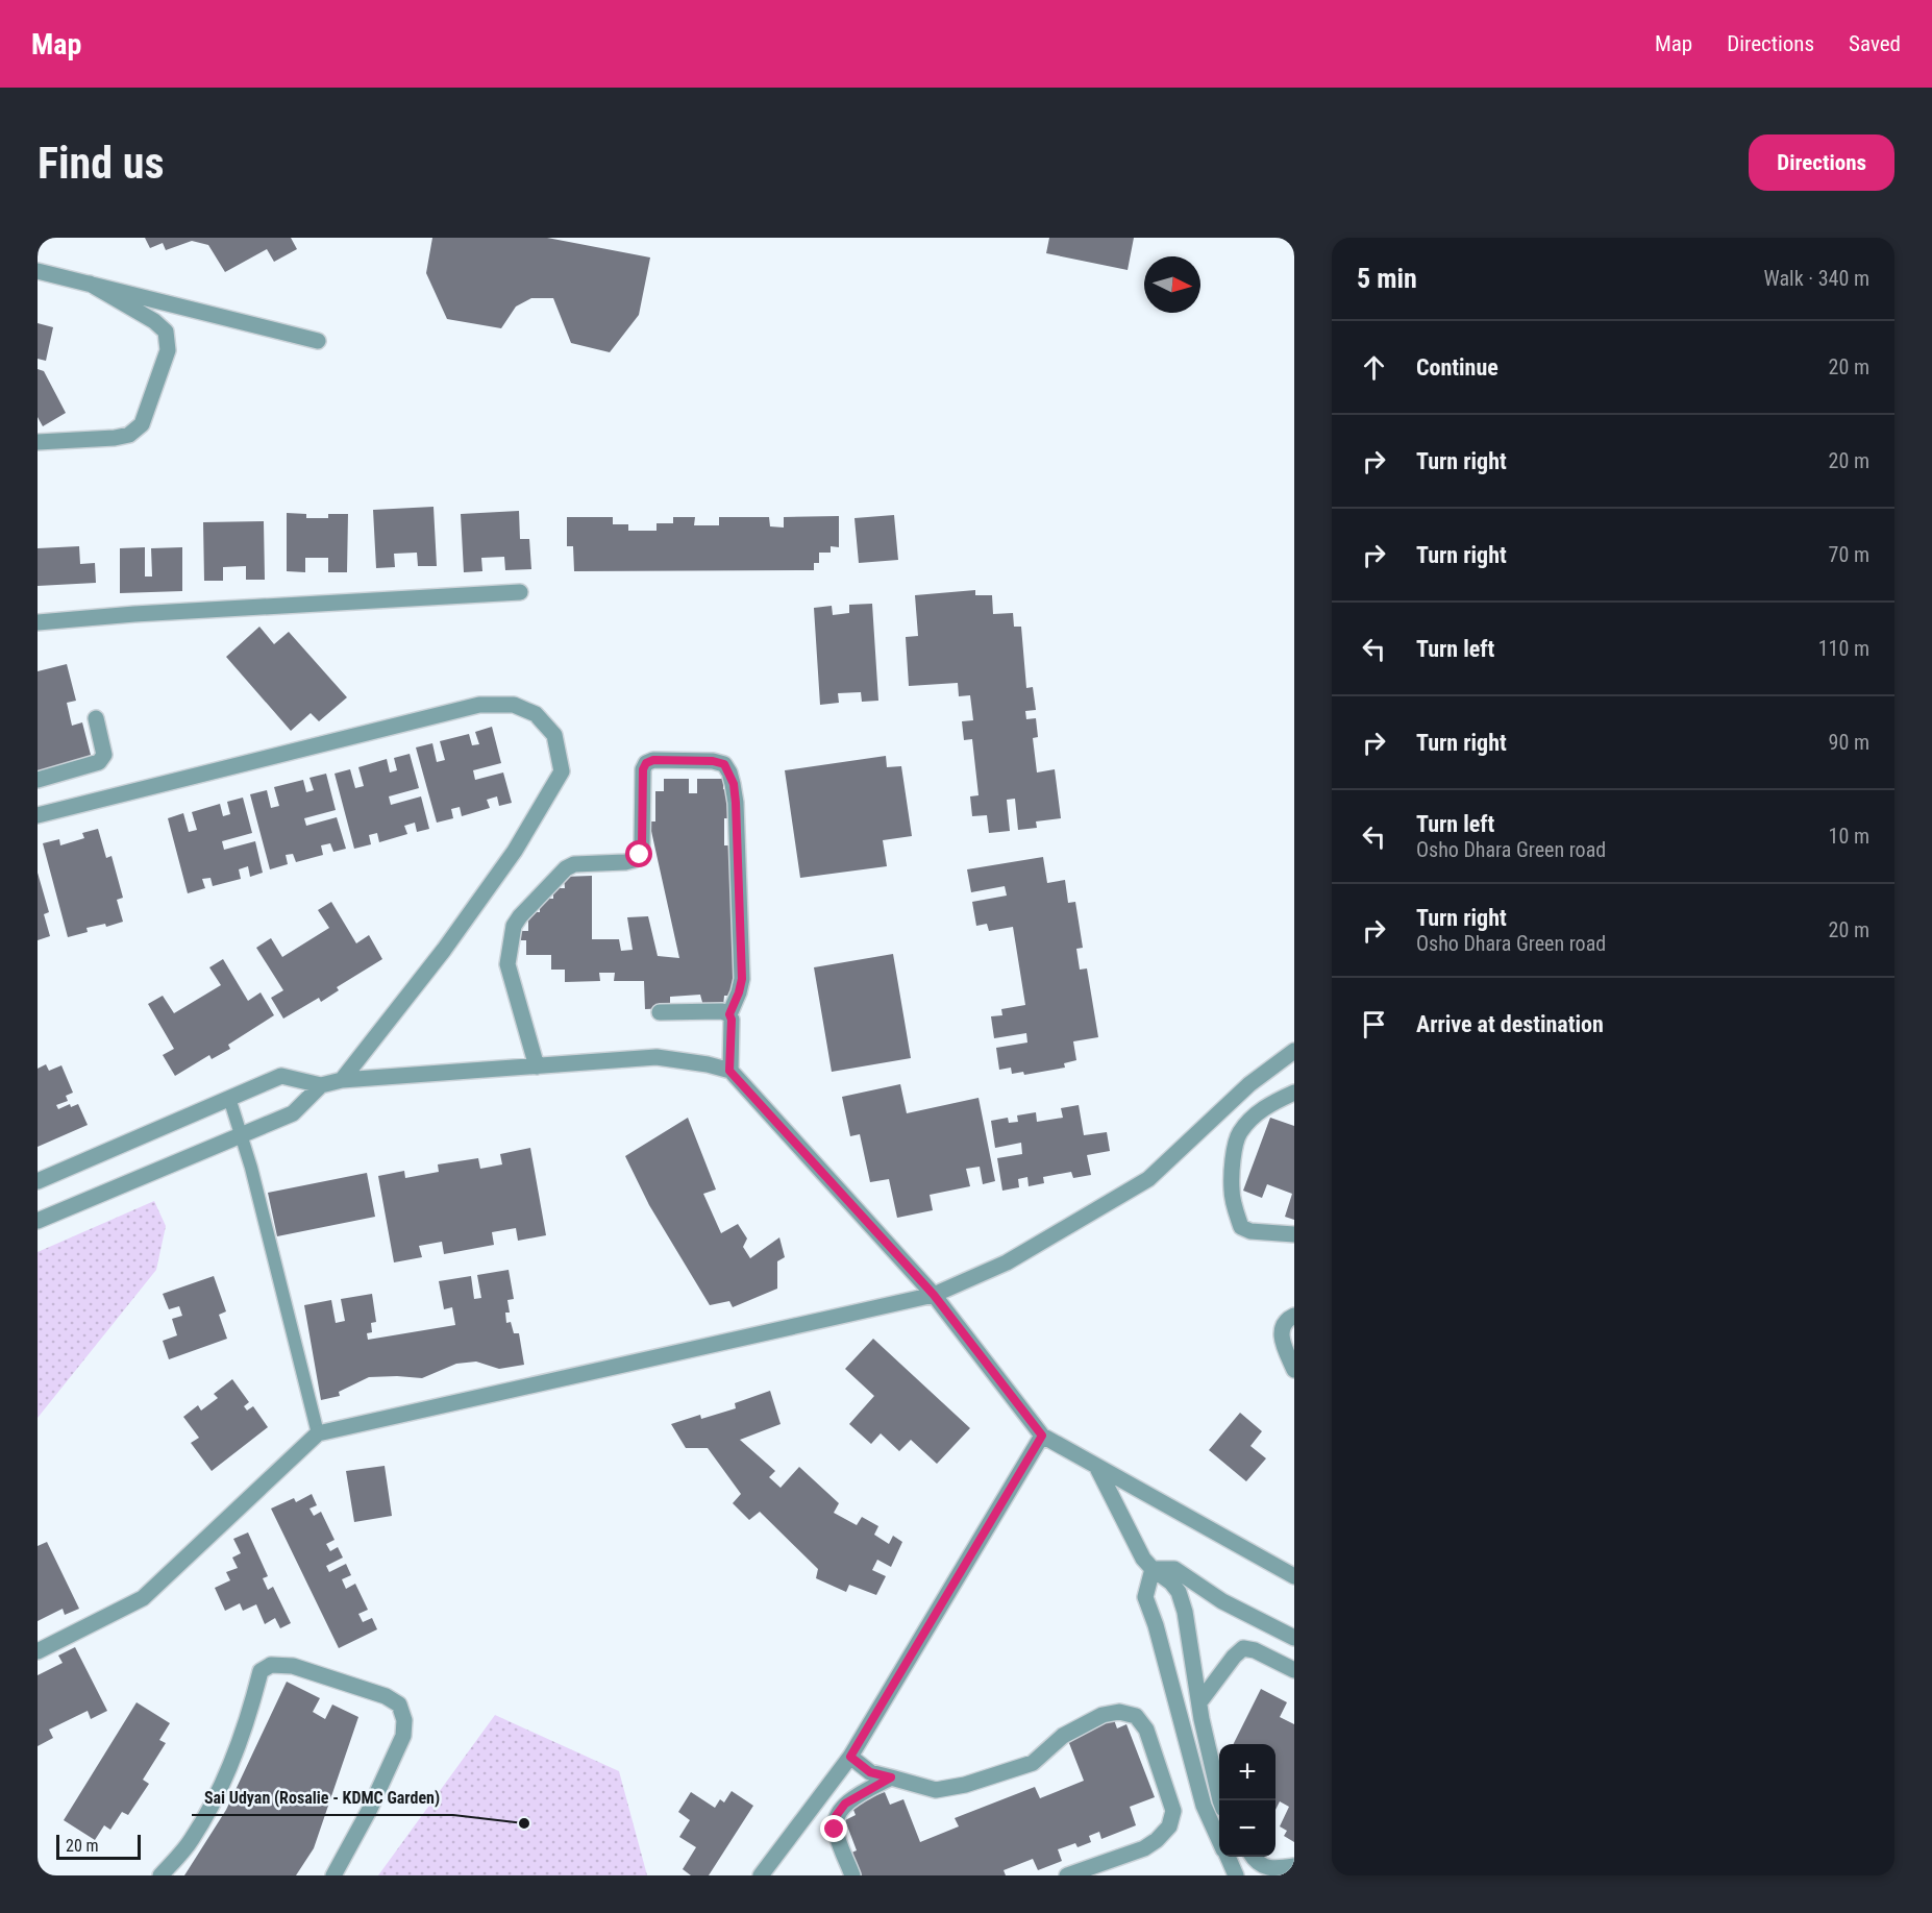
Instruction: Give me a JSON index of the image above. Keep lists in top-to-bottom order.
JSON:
{
  "places": ["Sai Udyan (Rosalie - KDMC Garden)"],
  "scale_bar": "20 m",
  "north": "right",
  "page": {
    "header": "Map",
    "nav": ["Map", "Directions", "Saved"],
    "buttons": "Directions",
    "title": "Find us",
    "heading": ["5 min", "Walk · 340 m"],
    "list": [
      ["Continue", "20 m"],
      ["Turn right", "20 m"],
      ["Turn right", "70 m"],
      ["Turn left", "110 m"],
      ["Turn right", "90 m"],
      ["Turn left", "Osho Dhara Green road", "10 m"],
      ["Turn right", "Osho Dhara Green road", "20 m"],
      "Arrive at destination"
    ],
    "map_buttons": ["+", "−"],
    "scale": "20 m"
  }
}
